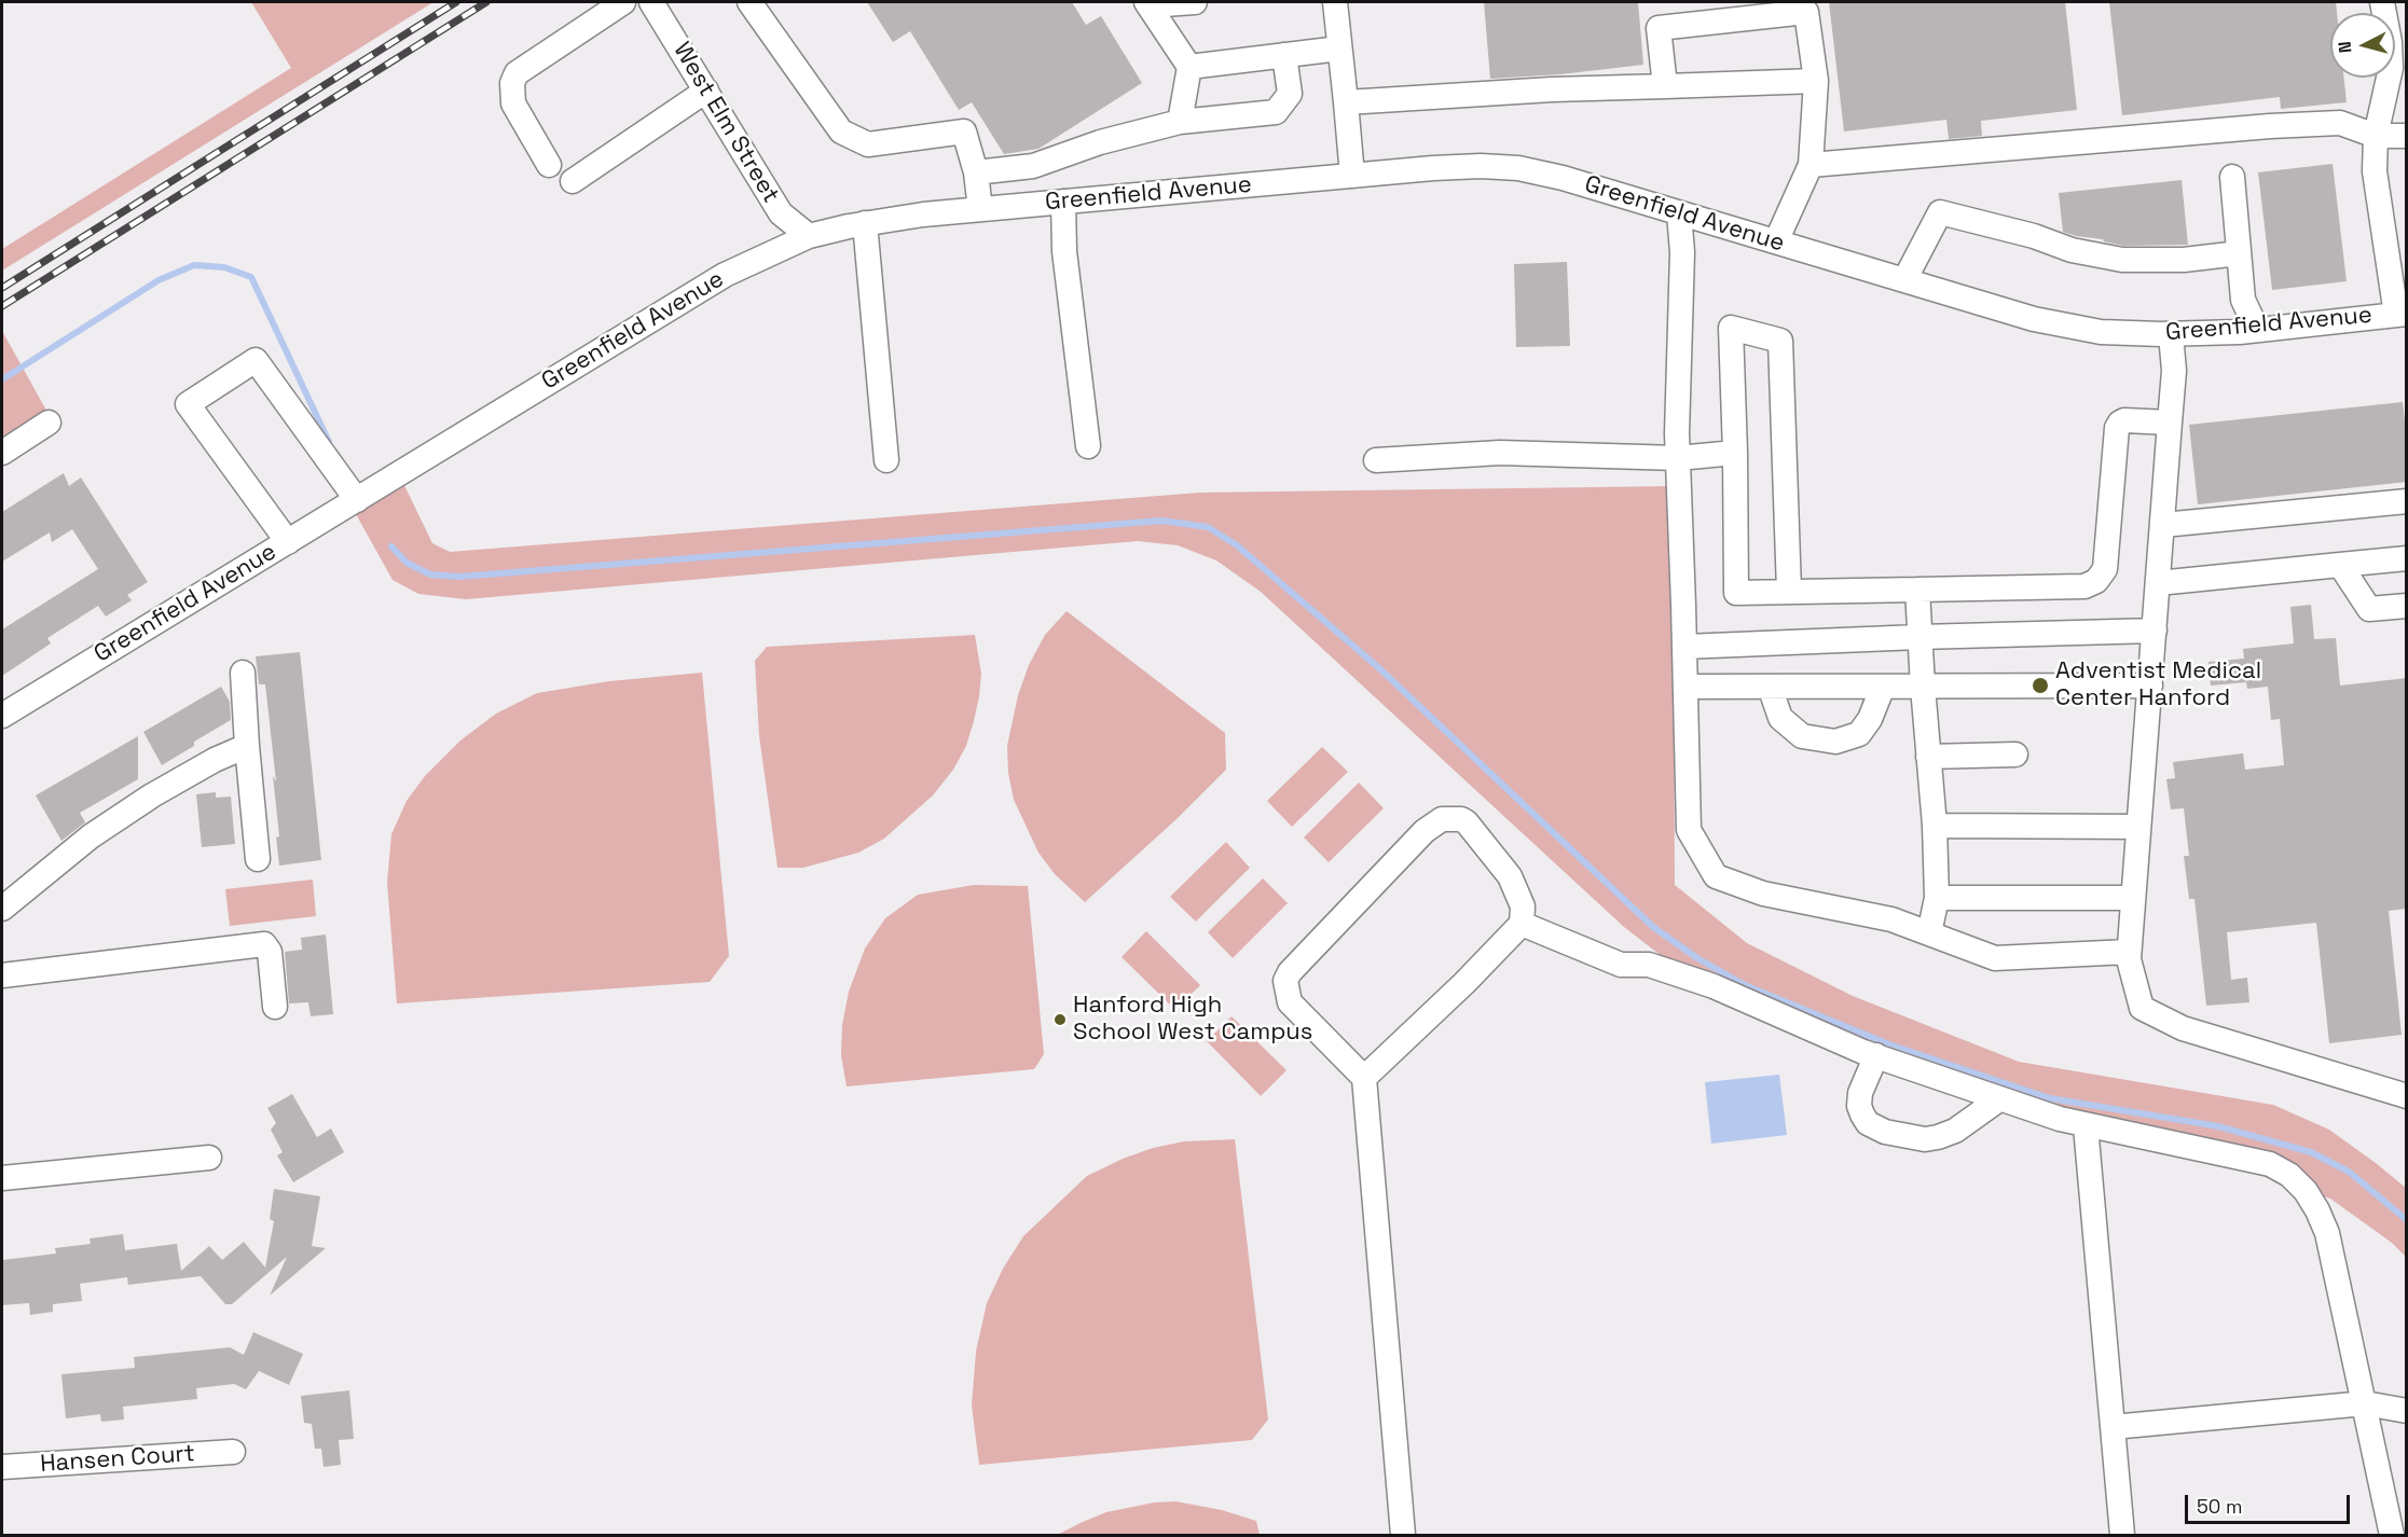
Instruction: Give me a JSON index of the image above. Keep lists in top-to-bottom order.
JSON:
{
  "streets": {
    "street": ["West Elm Street", "Greenfield Avenue", "Hansen Court"]
  },
  "crossings": [
    ["West Elm Street", "Greenfield Avenue"]
  ],
  "places": ["Adventist Medical Center Hanford", "Hanford High School West Campus"],
  "scale_bar": "50 m",
  "north": "left"
}
